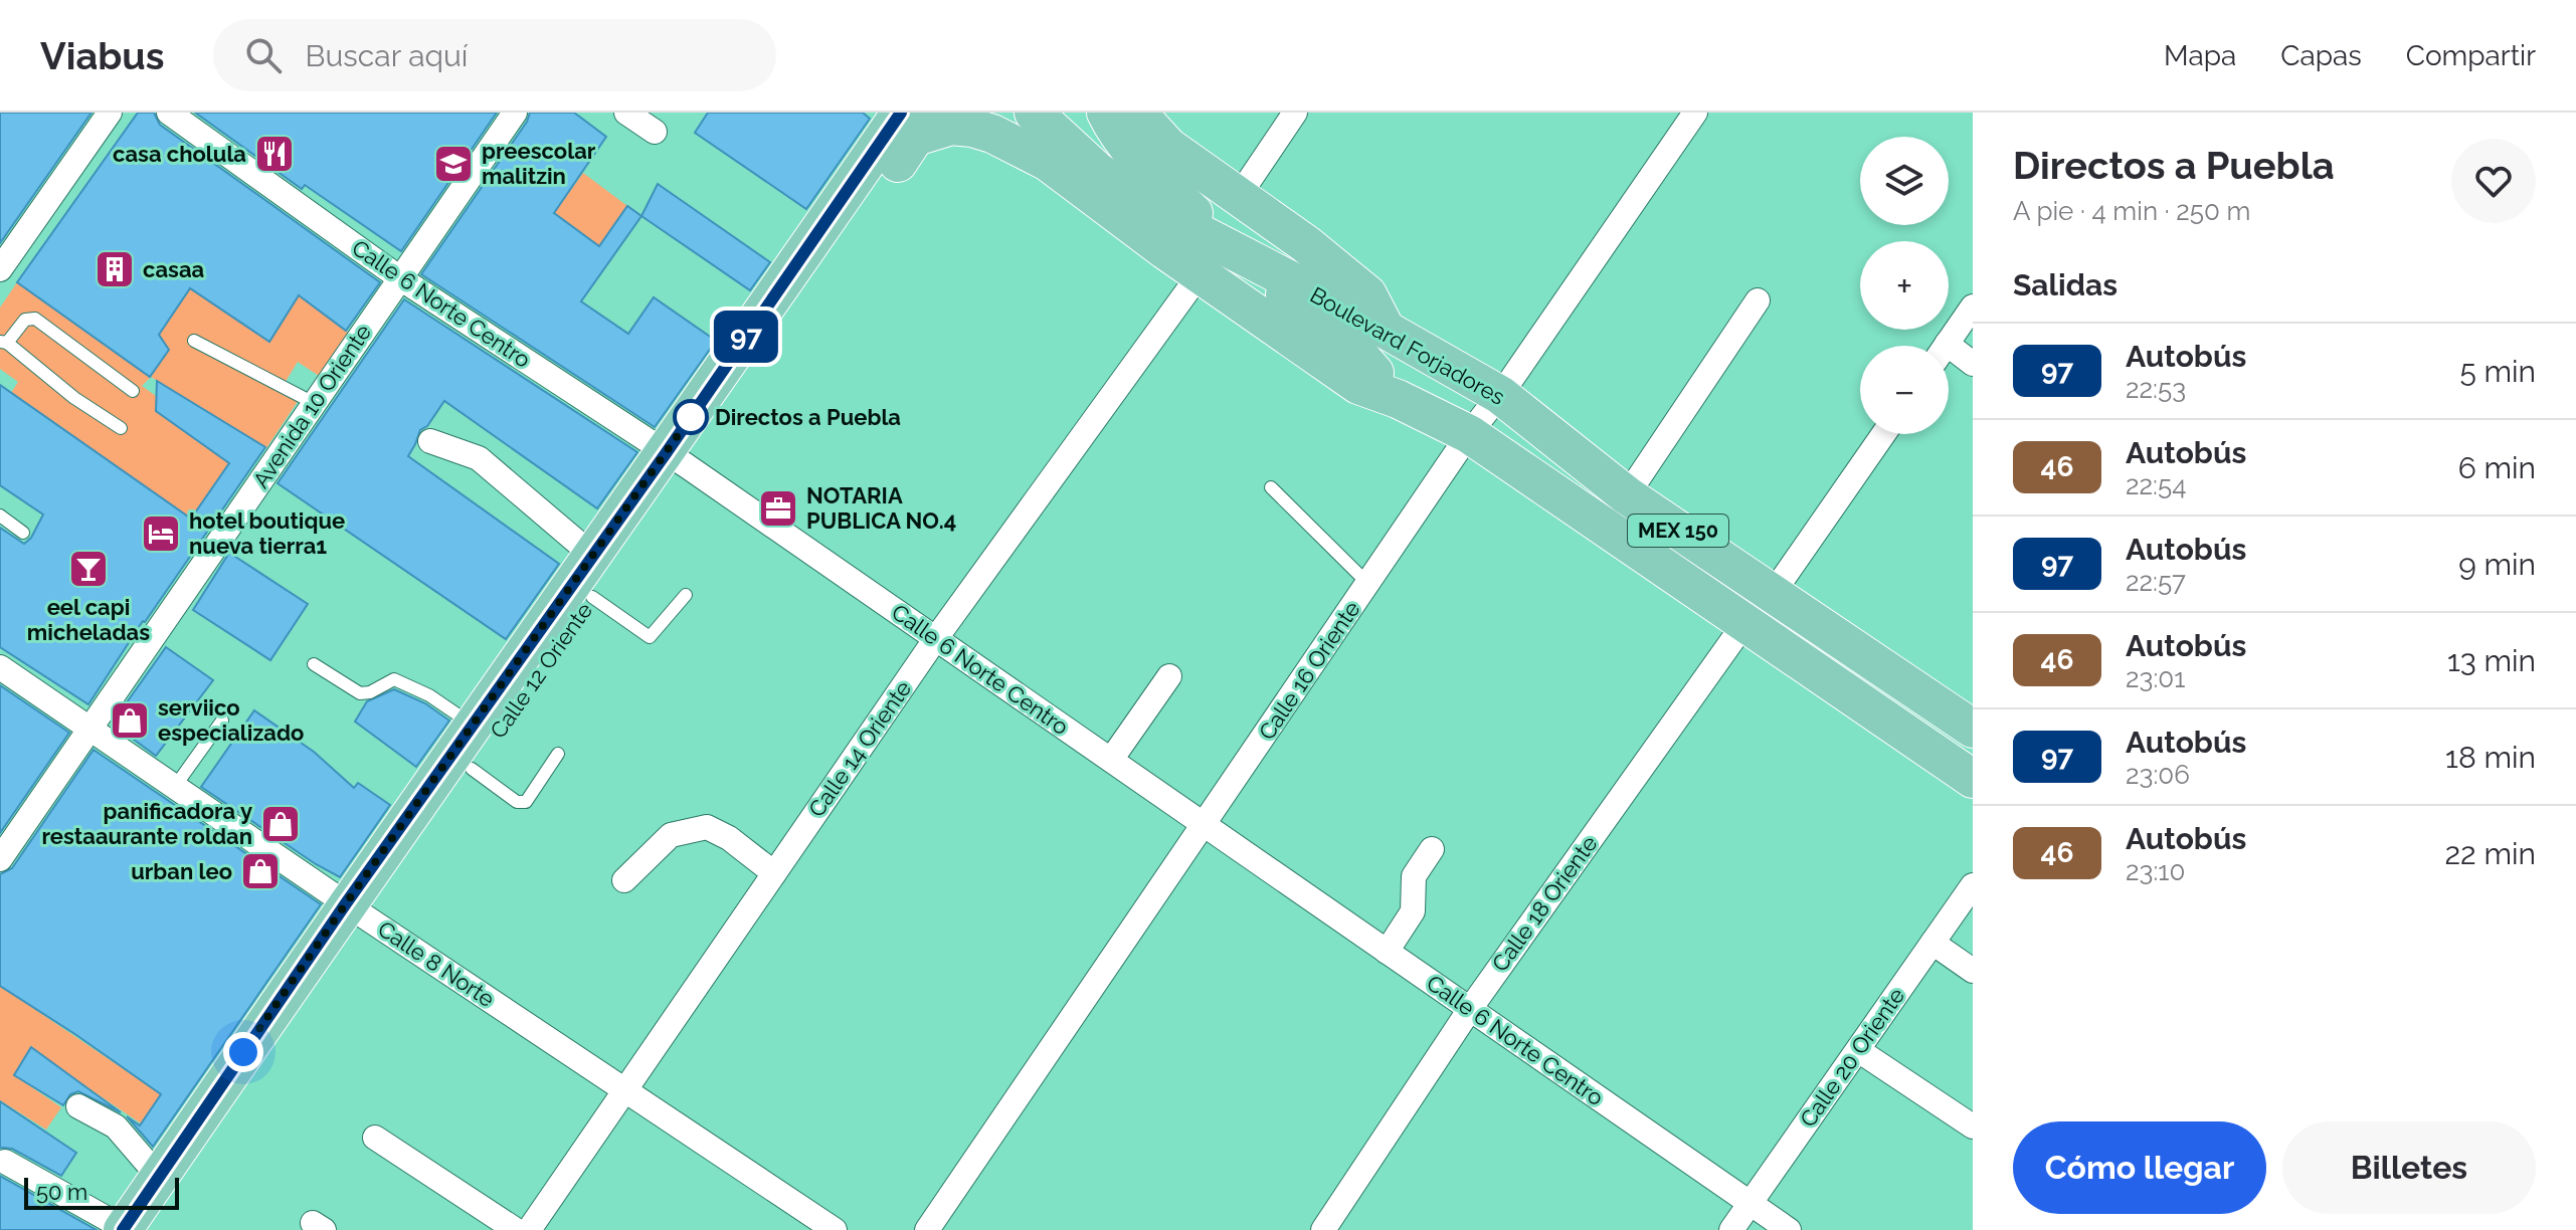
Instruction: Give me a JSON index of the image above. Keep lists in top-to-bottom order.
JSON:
{
  "streets": {
    "main road": ["Boulevard Forjadores", "MEX 150", "Calle 12 Oriente"],
    "street": [
      "Calle 6 Norte Centro",
      "Avenida 10 Oriente",
      "Calle 16 Oriente",
      "Calle 14 Oriente",
      "Calle 18 Oriente",
      "Calle 8 Norte",
      "Calle 20 Oriente"
    ]
  },
  "crossings": [
    ["Calle 6 Norte Centro", "Avenida 10 Oriente"],
    ["Calle 6 Norte Centro", "Calle 12 Oriente"],
    ["Calle 6 Norte Centro", "Calle 16 Oriente"],
    ["Calle 6 Norte Centro", "Calle 14 Oriente"],
    ["Calle 6 Norte Centro", "Calle 18 Oriente"],
    ["Calle 6 Norte Centro", "Calle 20 Oriente"],
    ["Boulevard Forjadores", "MEX 150"],
    ["Boulevard Forjadores", "Calle 16 Oriente"],
    ["Avenida 10 Oriente", "Calle 8 Norte"],
    ["MEX 150", "Calle 16 Oriente"],
    ["MEX 150", "Calle 18 Oriente"],
    ["Calle 12 Oriente", "Calle 8 Norte"],
    ["Calle 14 Oriente", "Calle 8 Norte"]
  ],
  "places": {
    "restaurant": ["casa cholula"],
    "school or university": ["preescolar malitzin"],
    "building": ["casaa"],
    "other": ["Directos a Puebla"],
    "office": ["NOTARIA PUBLICA NO.4"],
    "hotel": ["hotel boutique nueva tierra1"],
    "bar": ["eel capi micheladas"],
    "shop": ["serviico especializado", "panificadora y restaaurante roldan", "urban leo"]
  },
  "lines": ["bus line 97"],
  "scale_bar": "50 m",
  "page": {
    "header": "Viabus",
    "search": "Buscar aquí",
    "nav": ["Mapa", "Capas", "Compartir"],
    "on_map": "97",
    "heading": [
      ["Directos a Puebla", "A pie · 4 min · 250 m"],
      "Salidas"
    ],
    "map_buttons": ["+", "−"],
    "list": [
      {
        "mark": "97",
        "name": "Autobús",
        "note": "22:53",
        "value": "5 min"
      },
      {
        "mark": "46",
        "name": "Autobús",
        "note": "22:54",
        "value": "6 min"
      },
      {
        "mark": "97",
        "name": "Autobús",
        "note": "22:57",
        "value": "9 min"
      },
      {
        "mark": "46",
        "name": "Autobús",
        "note": "23:01",
        "value": "13 min"
      },
      {
        "mark": "97",
        "name": "Autobús",
        "note": "23:06",
        "value": "18 min"
      },
      {
        "mark": "46",
        "name": "Autobús",
        "note": "23:10",
        "value": "22 min"
      }
    ],
    "buttons": ["Cómo llegar", "Billetes"],
    "scale": "50 m"
  }
}
